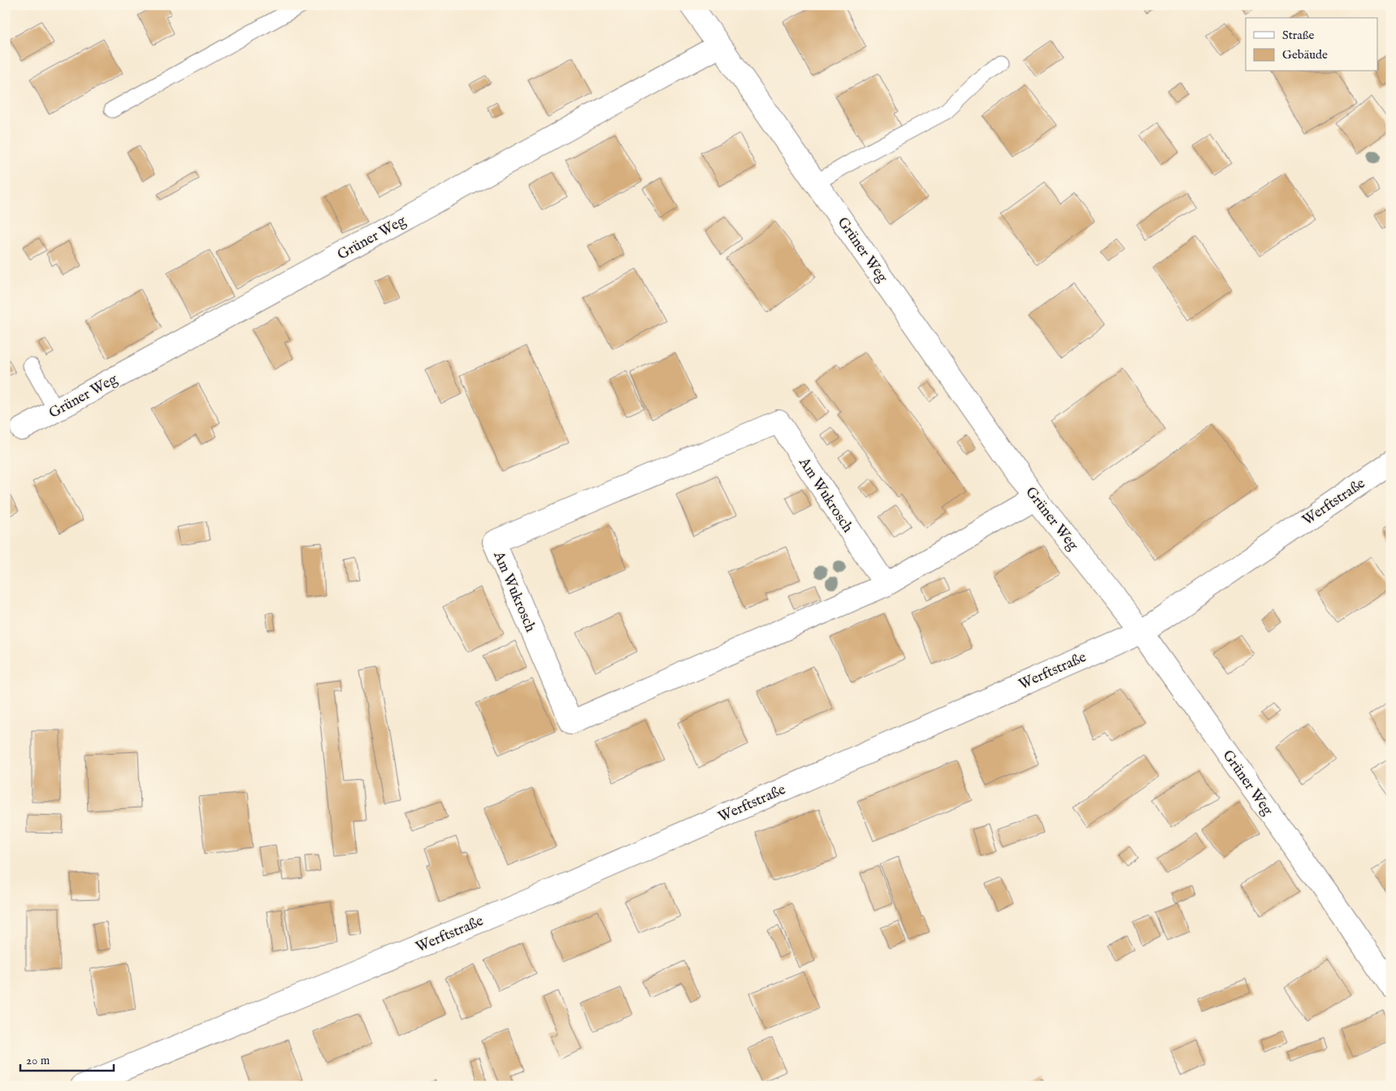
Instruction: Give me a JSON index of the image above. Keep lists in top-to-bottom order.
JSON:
{
  "streets": {
    "street": ["Grüner Weg", "Am Wukrosch", "Werftstraße"]
  },
  "crossings": [
    ["Grüner Weg", "Am Wukrosch"],
    ["Grüner Weg", "Werftstraße"]
  ],
  "legend": ["Straße", "Gebäude"],
  "scale_bar": "20 m"
}
